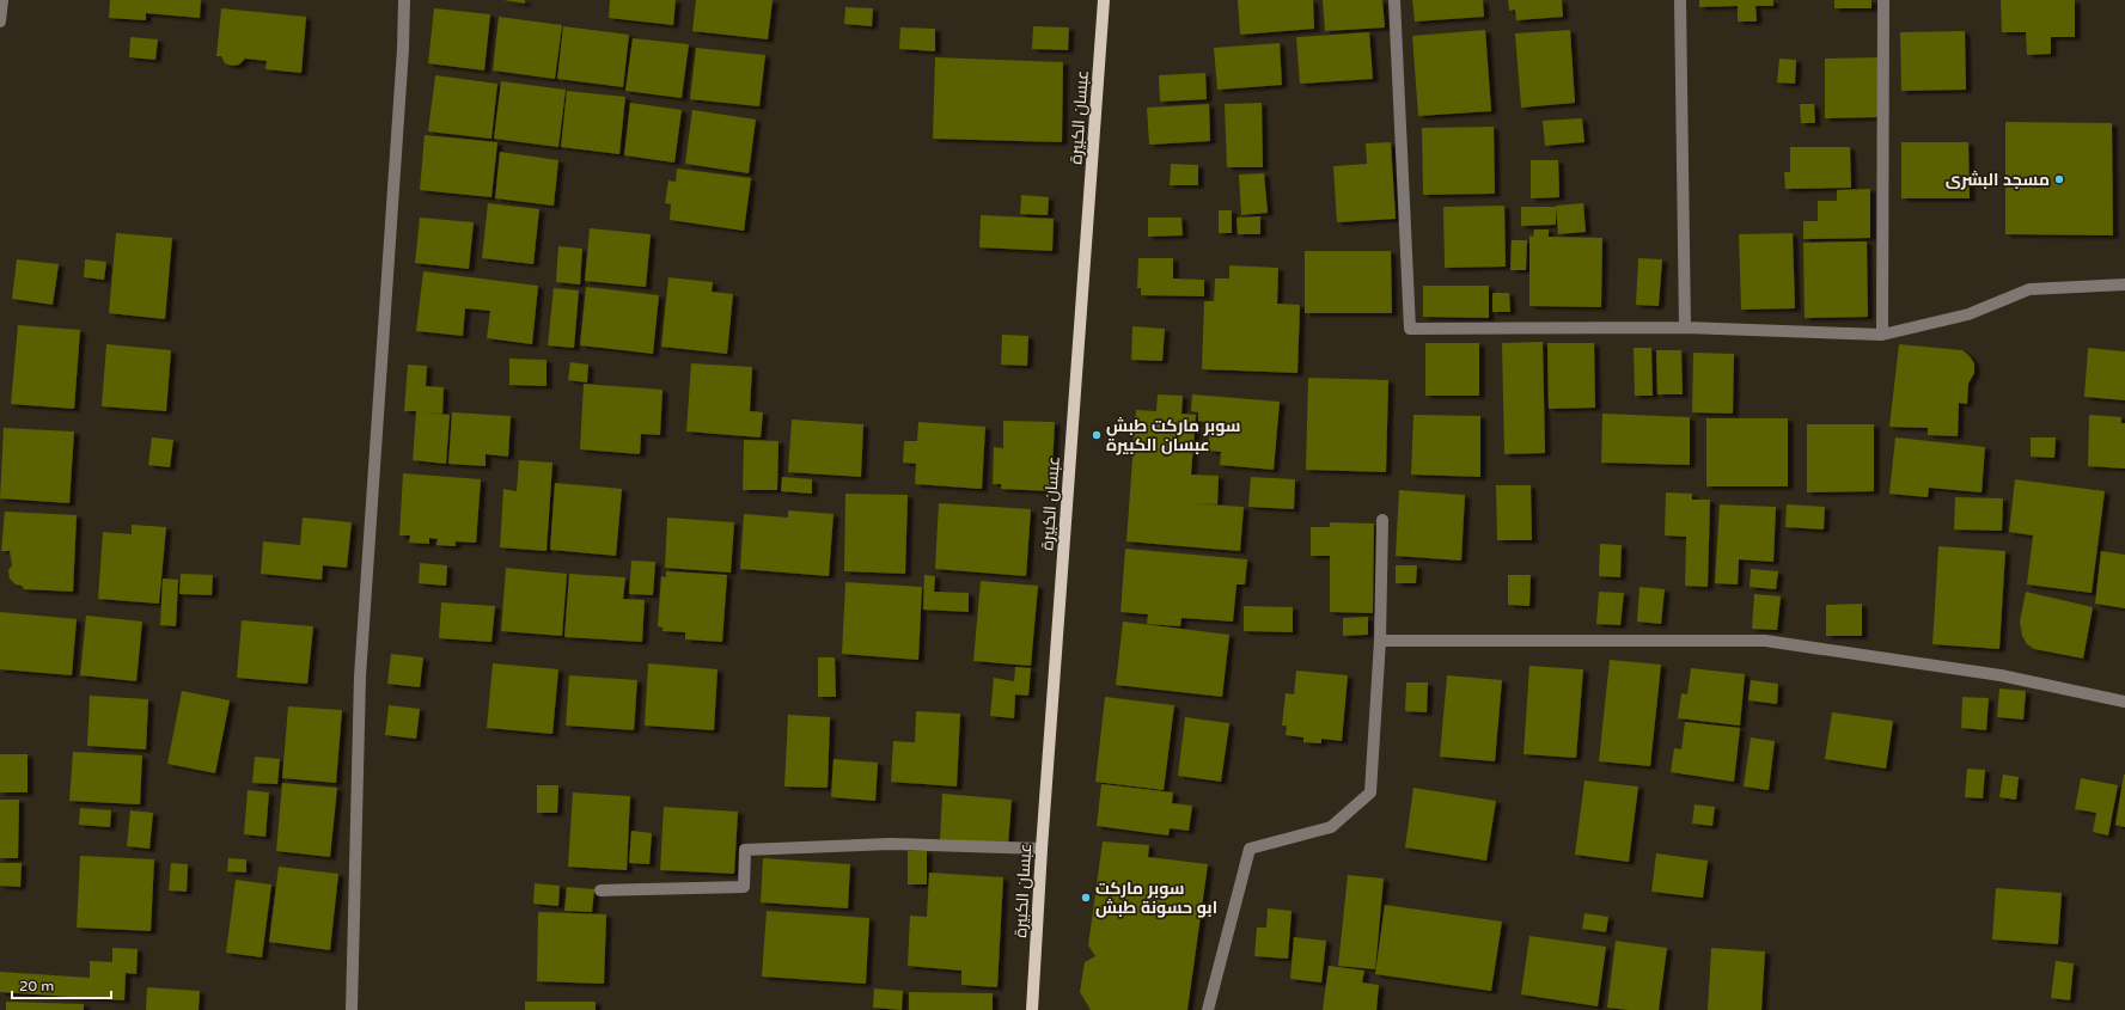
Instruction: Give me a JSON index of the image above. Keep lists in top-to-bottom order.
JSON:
{
  "streets": {
    "main road": ["عبسان الكبيرة"]
  },
  "places": ["مسجد البشرى", "سوبر ماركت طبش عبسان الكبيرة", "سوبر ماركت ابو حسونة طبش"],
  "scale_bar": "20 m"
}
